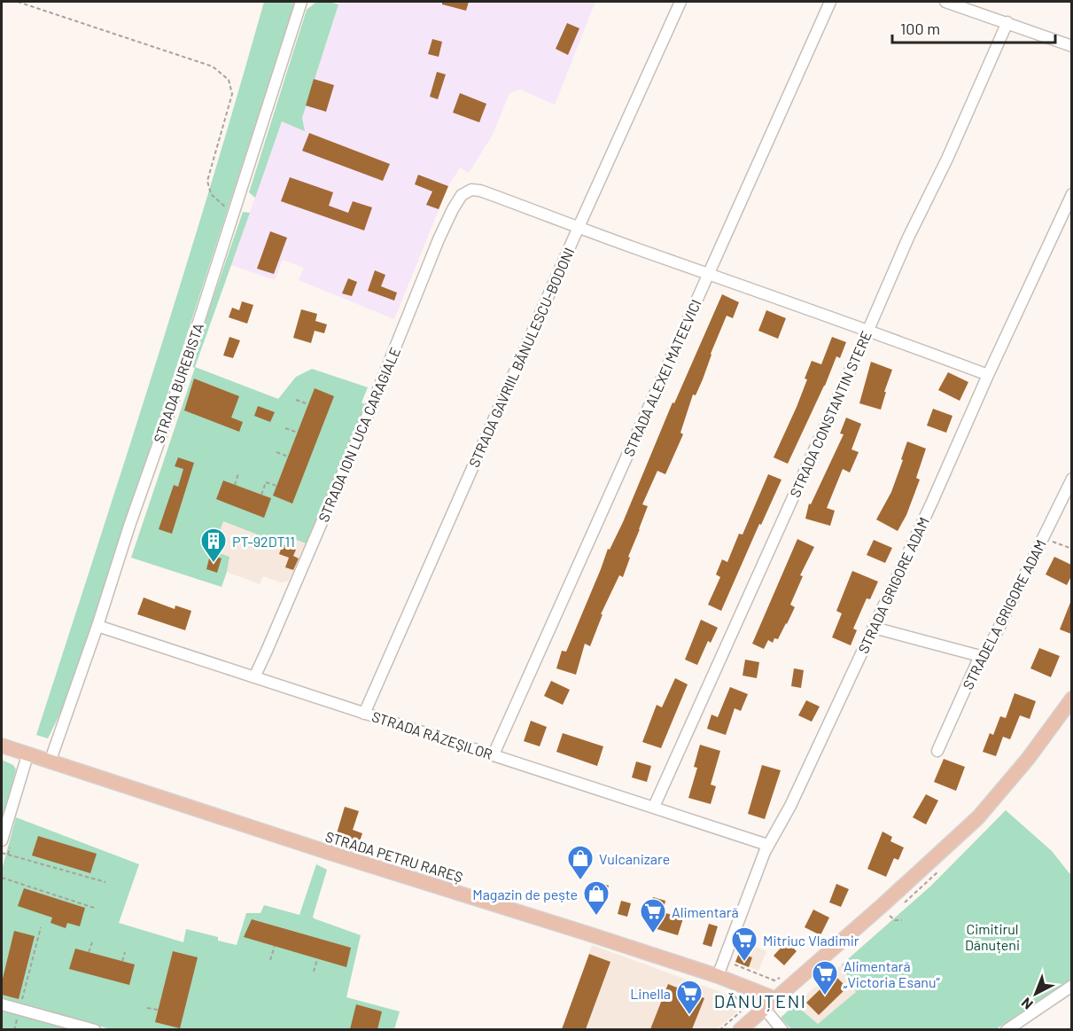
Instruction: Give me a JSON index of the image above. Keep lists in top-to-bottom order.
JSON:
{
  "streets": {
    "main road": ["STRADA PETRU RAREȘ"],
    "street": [
      "STRADA GAVRIIL BĂNULESCU-BODONI",
      "STRADA ALEXEI MATEEVICI",
      "STRADA BUREBISTA",
      "STRADA CONSTANTIN STERE",
      "STRADA ION LUCA CARAGIALE",
      "STRADA GRIGORE ADAM",
      "STRADELA GRIGORE ADAM",
      "STRADA RĂZEŞILOR"
    ]
  },
  "crossings": [
    ["STRADA GAVRIIL BĂNULESCU-BODONI", "STRADA ION LUCA CARAGIALE"],
    ["STRADA GAVRIIL BĂNULESCU-BODONI", "STRADA RĂZEŞILOR"],
    ["STRADA ALEXEI MATEEVICI", "STRADA RĂZEŞILOR"],
    ["STRADA BUREBISTA", "STRADA RĂZEŞILOR"],
    ["STRADA BUREBISTA", "STRADA PETRU RAREȘ"],
    ["STRADA CONSTANTIN STERE", "STRADA RĂZEŞILOR"],
    ["STRADA ION LUCA CARAGIALE", "STRADA RĂZEŞILOR"],
    ["STRADA GRIGORE ADAM", "STRADA RĂZEŞILOR"],
    ["STRADA GRIGORE ADAM", "STRADA PETRU RAREȘ"]
  ],
  "districts": ["DĂNUȚENI"],
  "parks": ["Cimitirul Dănuțeni"],
  "places": {
    "building": ["PT-92DT11"],
    "shop": ["Vulcanizare", "Magazin de pește"],
    "supermarket": [
      "Alimentară",
      "Mitriuc Vladimir",
      "Alimentară „Victoria Esanu”",
      "Linella"
    ]
  },
  "scale_bar": "100 m",
  "north": "bottom left"
}
